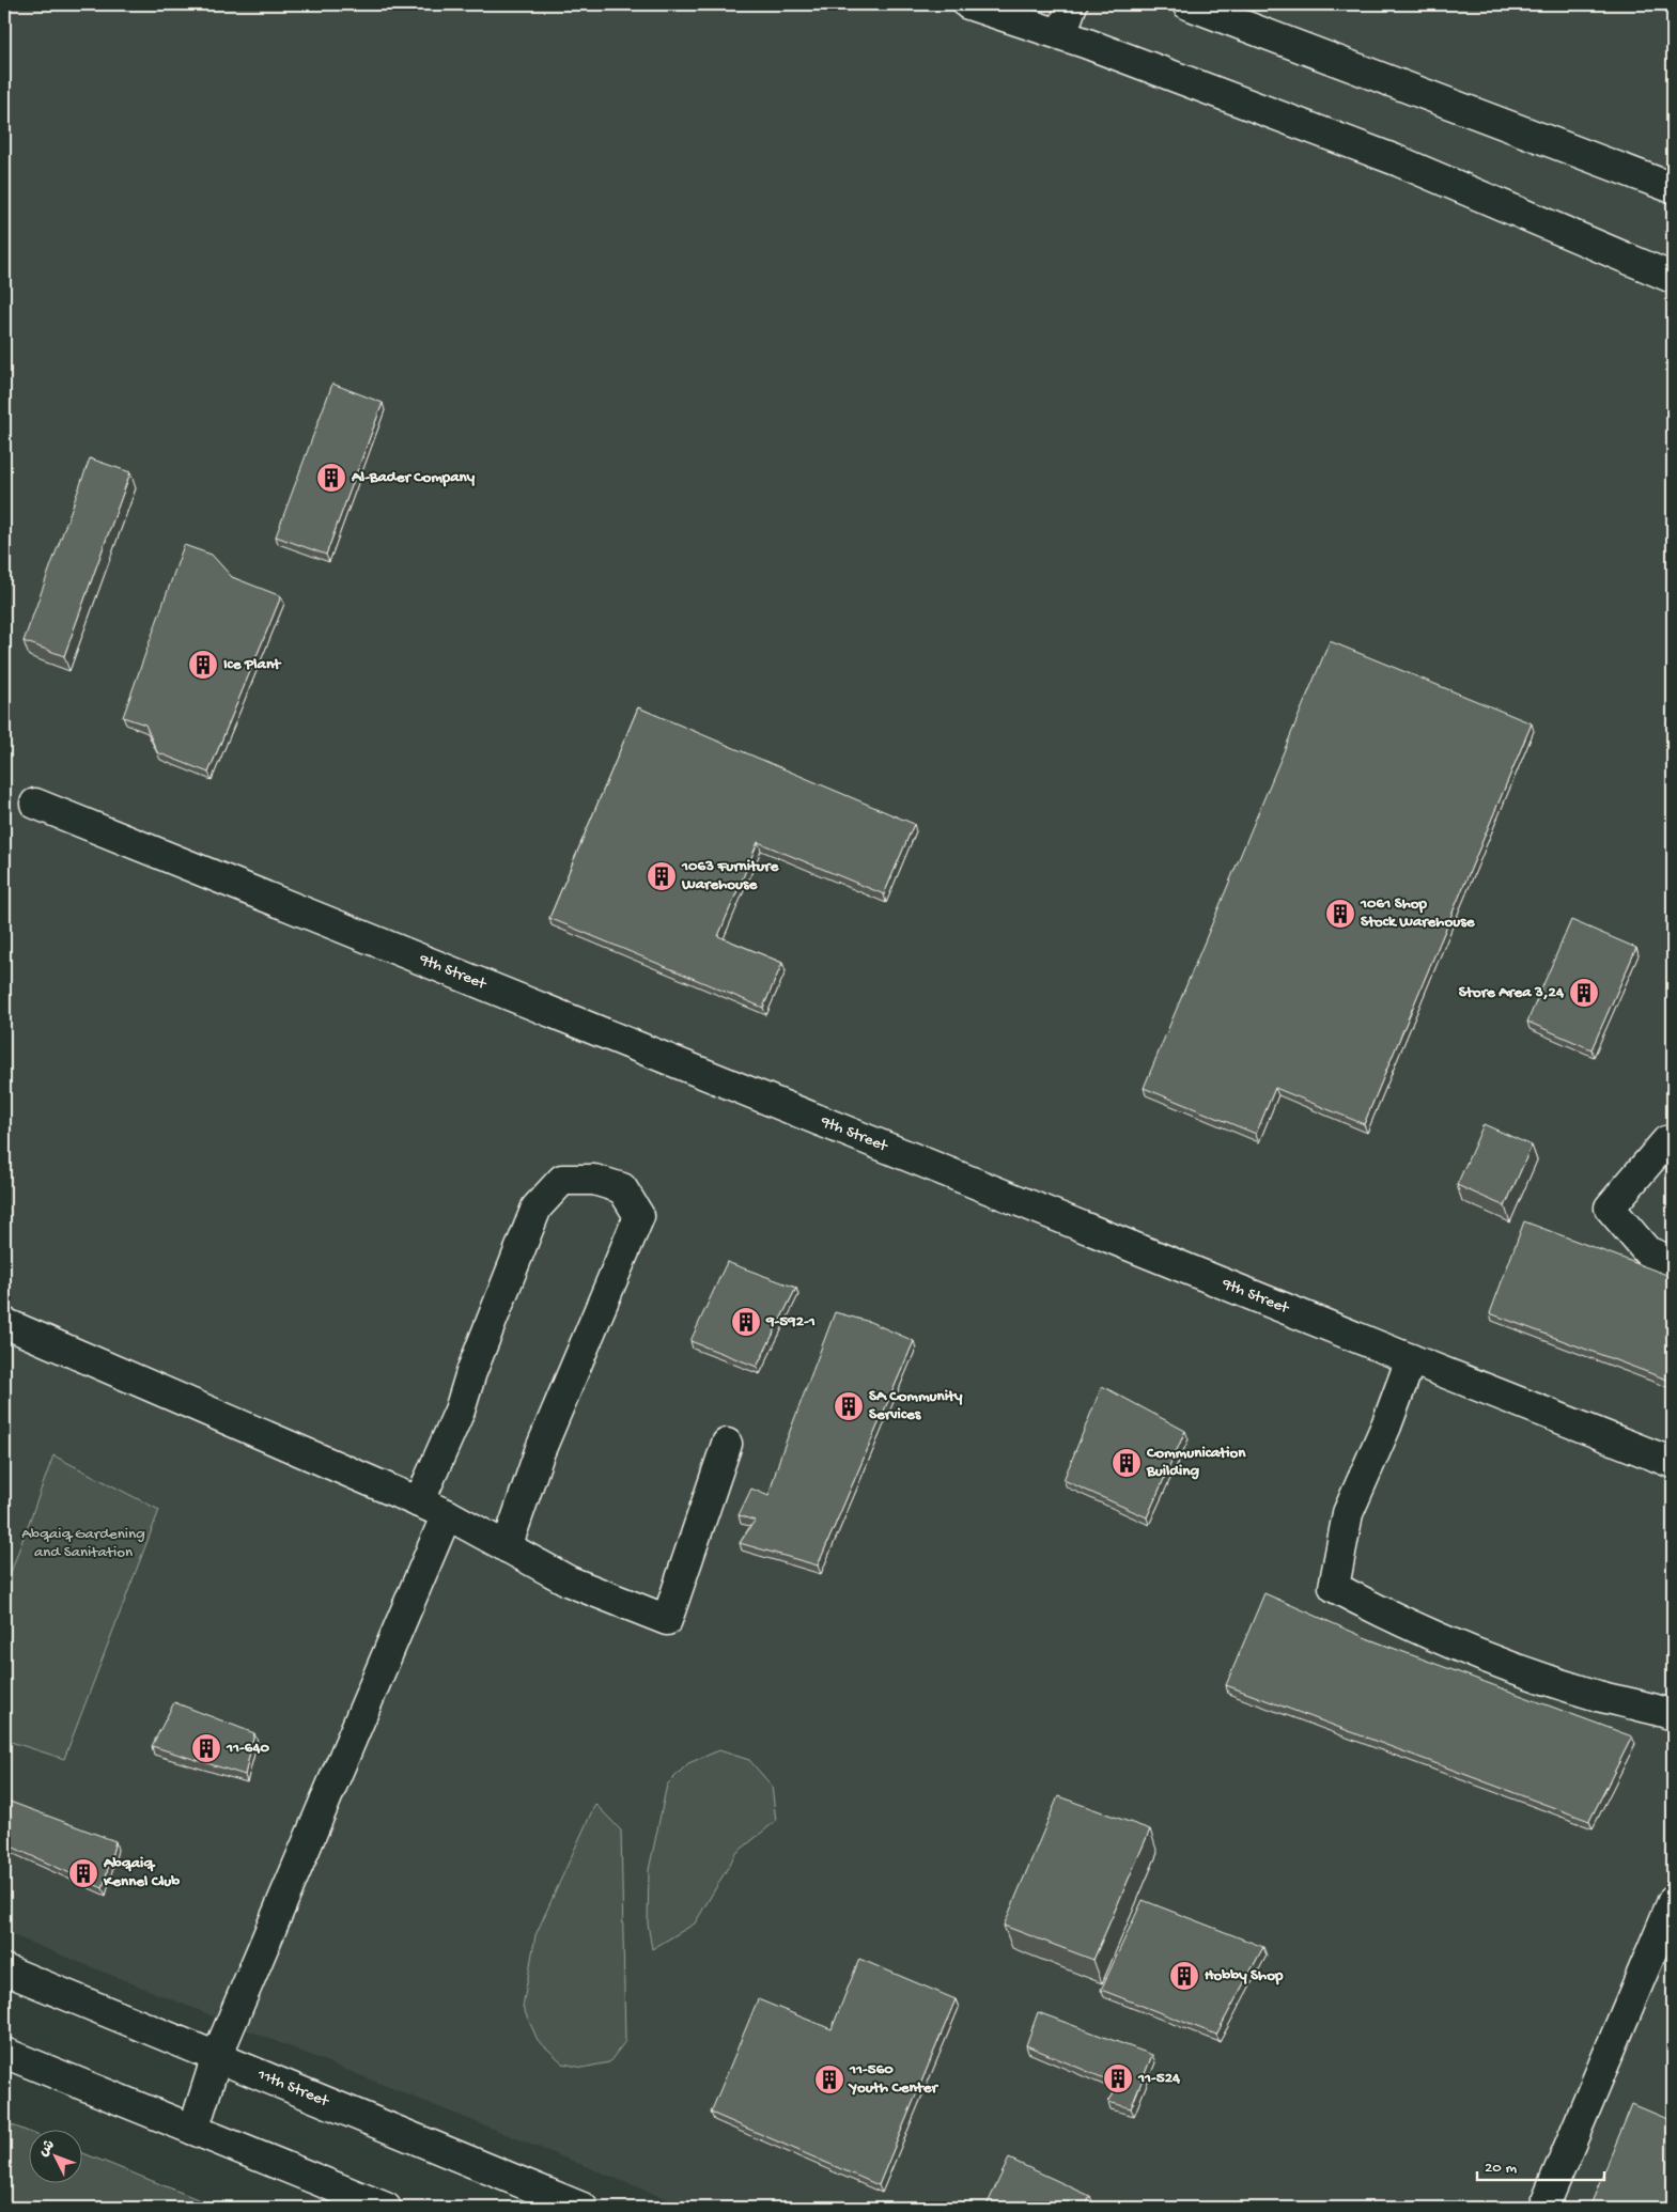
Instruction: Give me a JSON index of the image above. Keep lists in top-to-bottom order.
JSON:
{
  "streets": {
    "street": ["9th Street", "11th Street"]
  },
  "parks": ["Abqaiq Gardening and Sanitation"],
  "places": {
    "building": [
      "Al-Bader Company",
      "Ice Plant",
      "1063 Furniture Warehouse",
      "1061 Shop Stock Warehouse",
      "Store Area 3,24",
      "9-592-1",
      "SA Community Services",
      "Communication Building",
      "11-640",
      "Abqaiq Kennel Club",
      "Hobby Shop",
      "11-524",
      "11-560 Youth Center"
    ]
  },
  "scale_bar": "20 m",
  "north": "top left"
}
